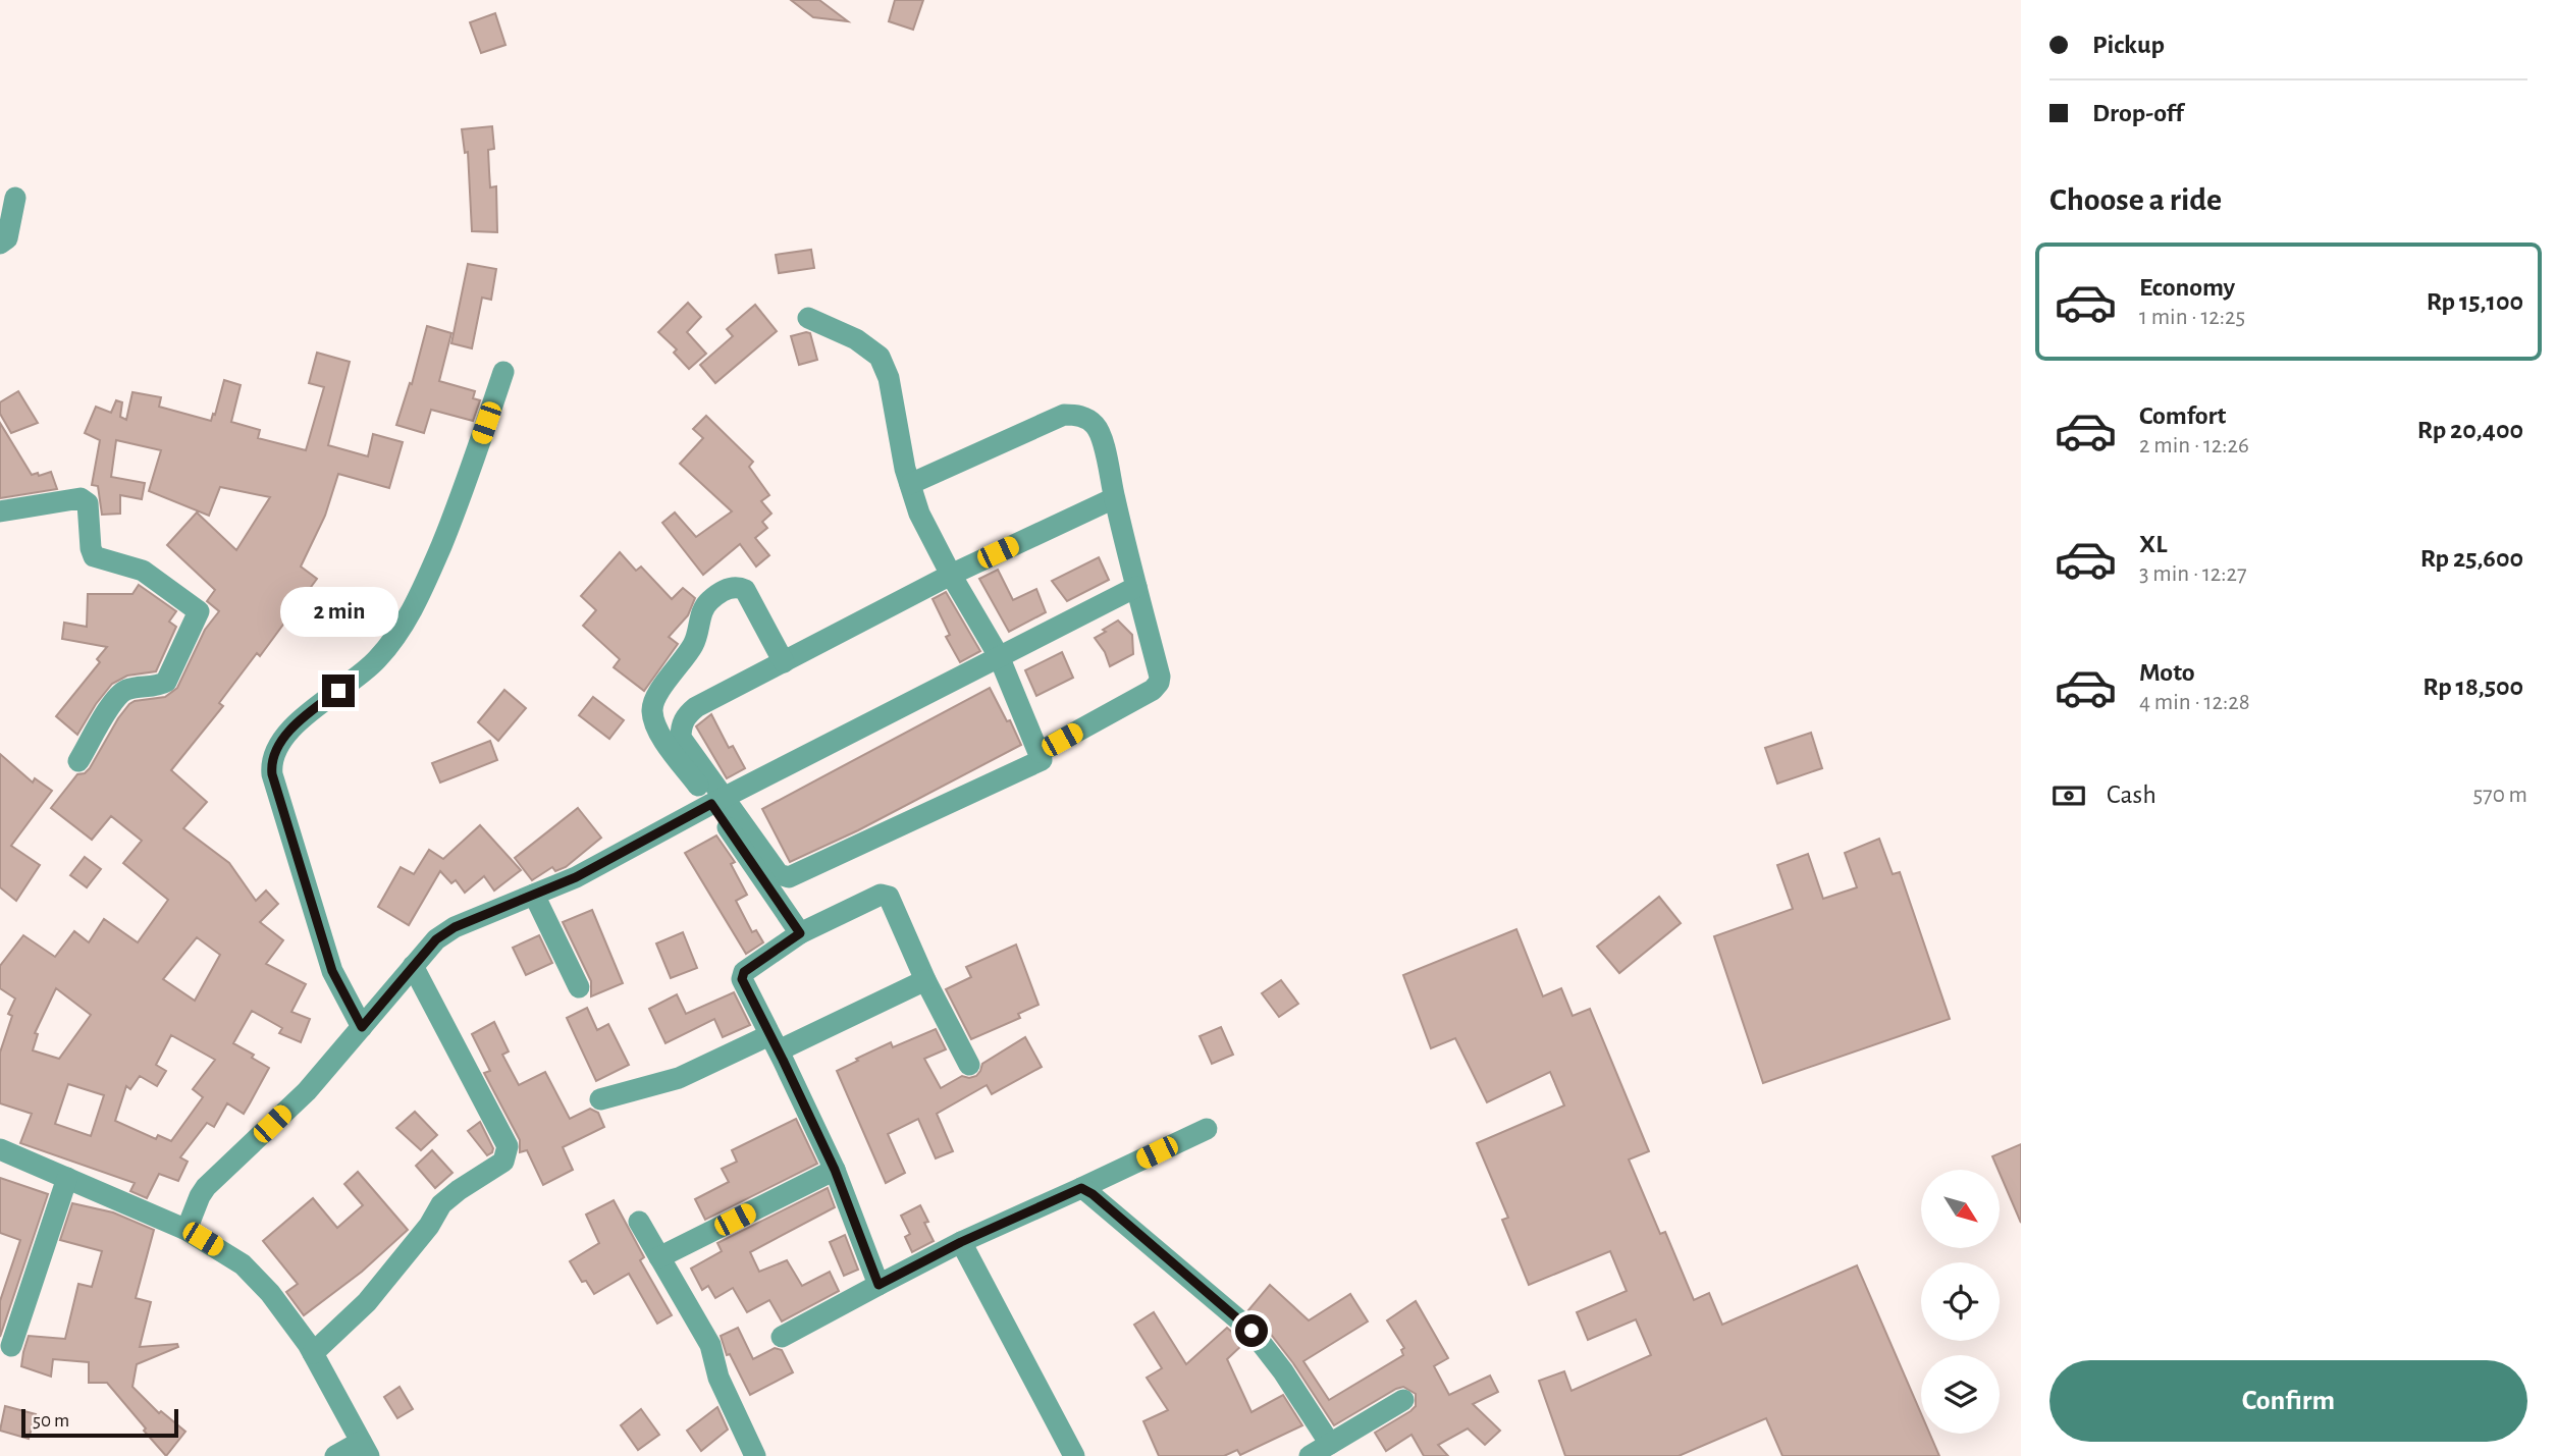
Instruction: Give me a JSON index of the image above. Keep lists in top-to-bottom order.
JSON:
{
  "scale_bar": "50 m",
  "north": "bottom right",
  "page": {
    "banner": ["Pickup", "Drop-off"],
    "heading": "Choose a ride",
    "list": [
      {
        "name": "Economy",
        "note": "1 min · 12:25",
        "value": "Rp 15,100"
      },
      {
        "name": "Comfort",
        "note": "2 min · 12:26",
        "value": "Rp 20,400"
      },
      {
        "name": "XL",
        "note": "3 min · 12:27",
        "value": "Rp 25,600"
      },
      {
        "name": "Moto",
        "note": "4 min · 12:28",
        "value": "Rp 18,500"
      }
    ],
    "bubble": "2 min",
    "pay": ["Cash", "570 m"],
    "buttons": "Confirm",
    "scale": "50 m"
  }
}
